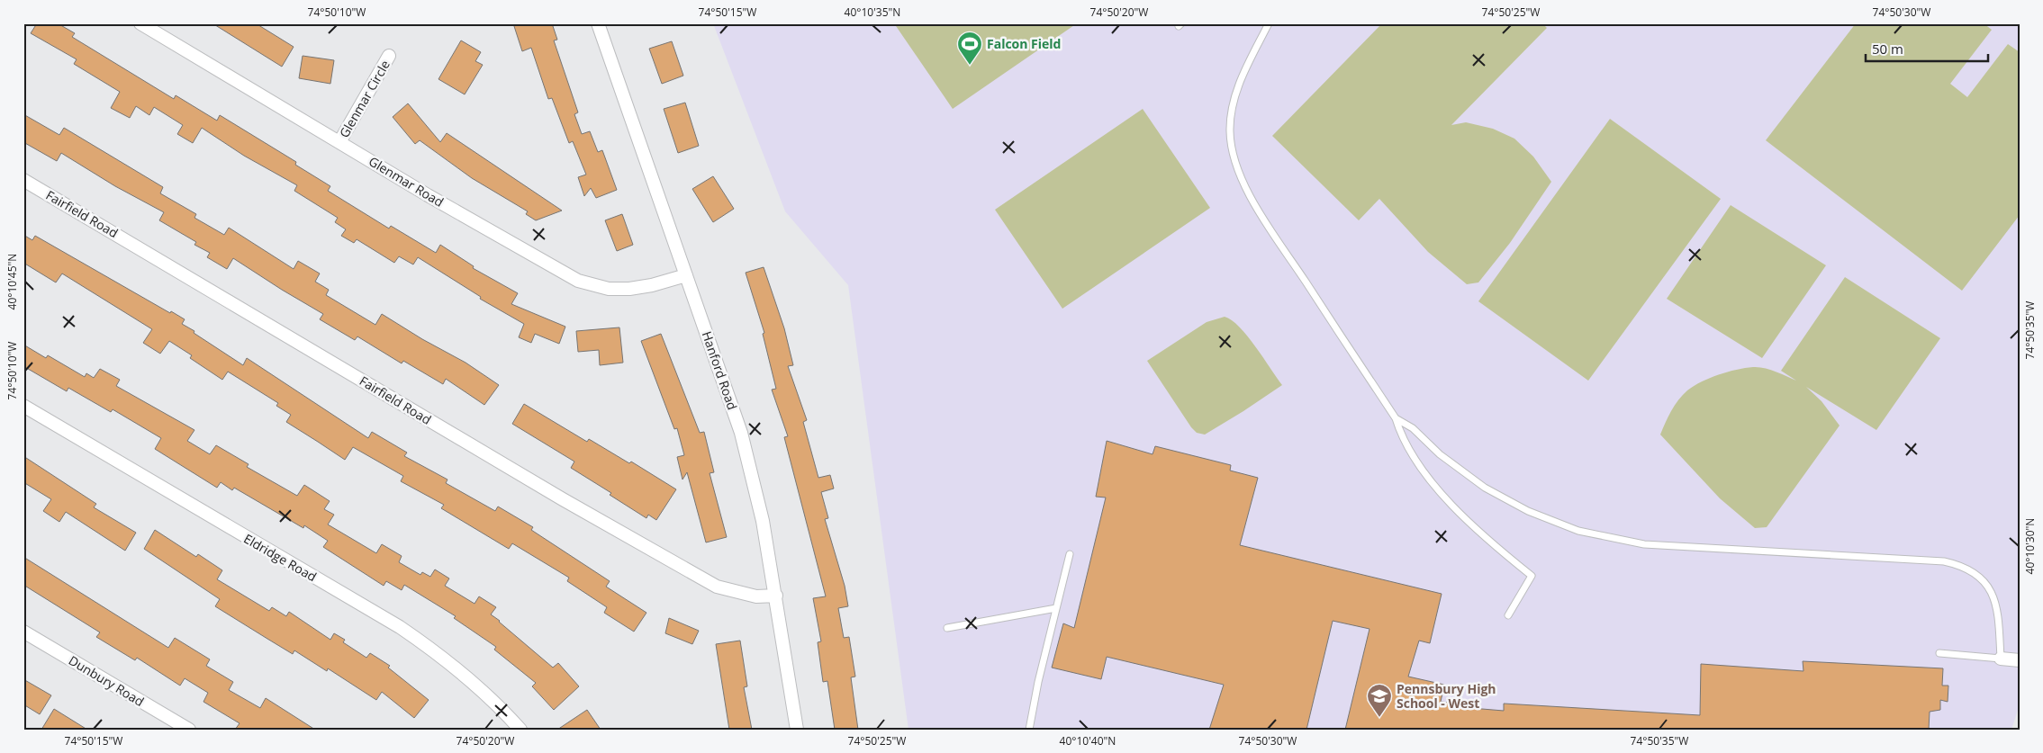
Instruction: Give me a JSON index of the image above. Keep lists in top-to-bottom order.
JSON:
{
  "streets": {
    "street": [
      "Glenmar Circle",
      "Glenmar Road",
      "Fairfield Road",
      "Hanford Road",
      "Eldridge Road",
      "Dunbury Road"
    ]
  },
  "crossings": [
    ["Glenmar Circle", "Glenmar Road"],
    ["Glenmar Road", "Hanford Road"],
    ["Fairfield Road", "Hanford Road"]
  ],
  "places": {
    "sports": ["Falcon Field"],
    "school or university": ["Pennsbury High School - West"]
  },
  "scale_bar": "50 m",
  "coordinates": [
    "74°50'10\"W",
    "74°50'15\"W",
    "40°10'35\"N",
    "74°50'20\"W",
    "74°50'25\"W",
    "74°50'30\"W",
    "40°10'45\"N",
    "74°50'35\"W",
    "40°10'30\"N",
    "40°10'40\"N"
  ]
}
